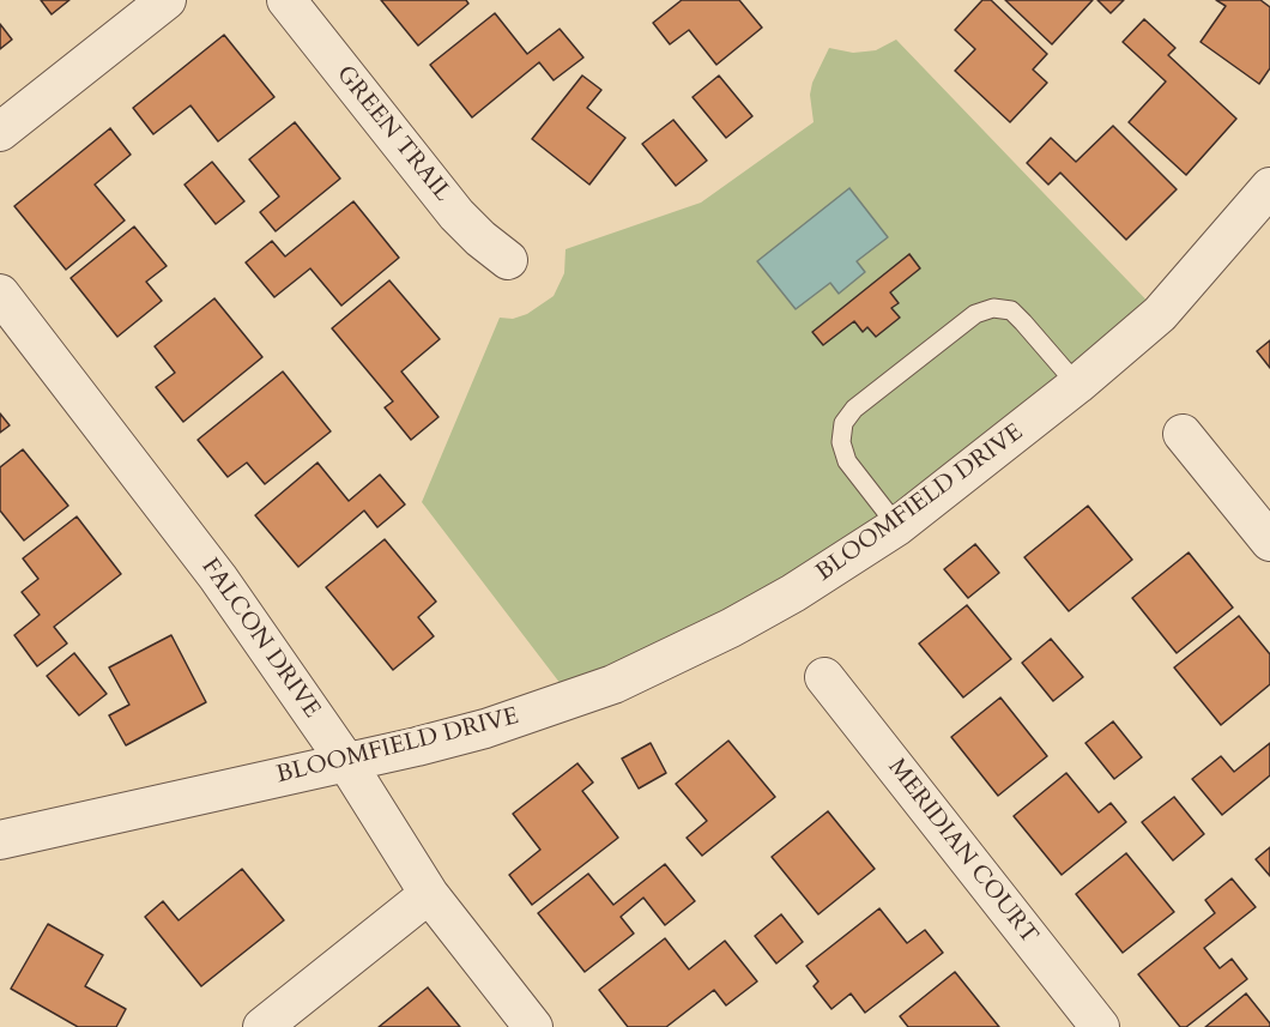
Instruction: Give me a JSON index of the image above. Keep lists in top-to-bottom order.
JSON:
{
  "streets": {
    "street": [
      "GREEN TRAIL",
      "BLOOMFIELD DRIVE",
      "FALCON DRIVE",
      "MERIDIAN COURT"
    ]
  },
  "crossings": [
    ["BLOOMFIELD DRIVE", "FALCON DRIVE"]
  ]
}
